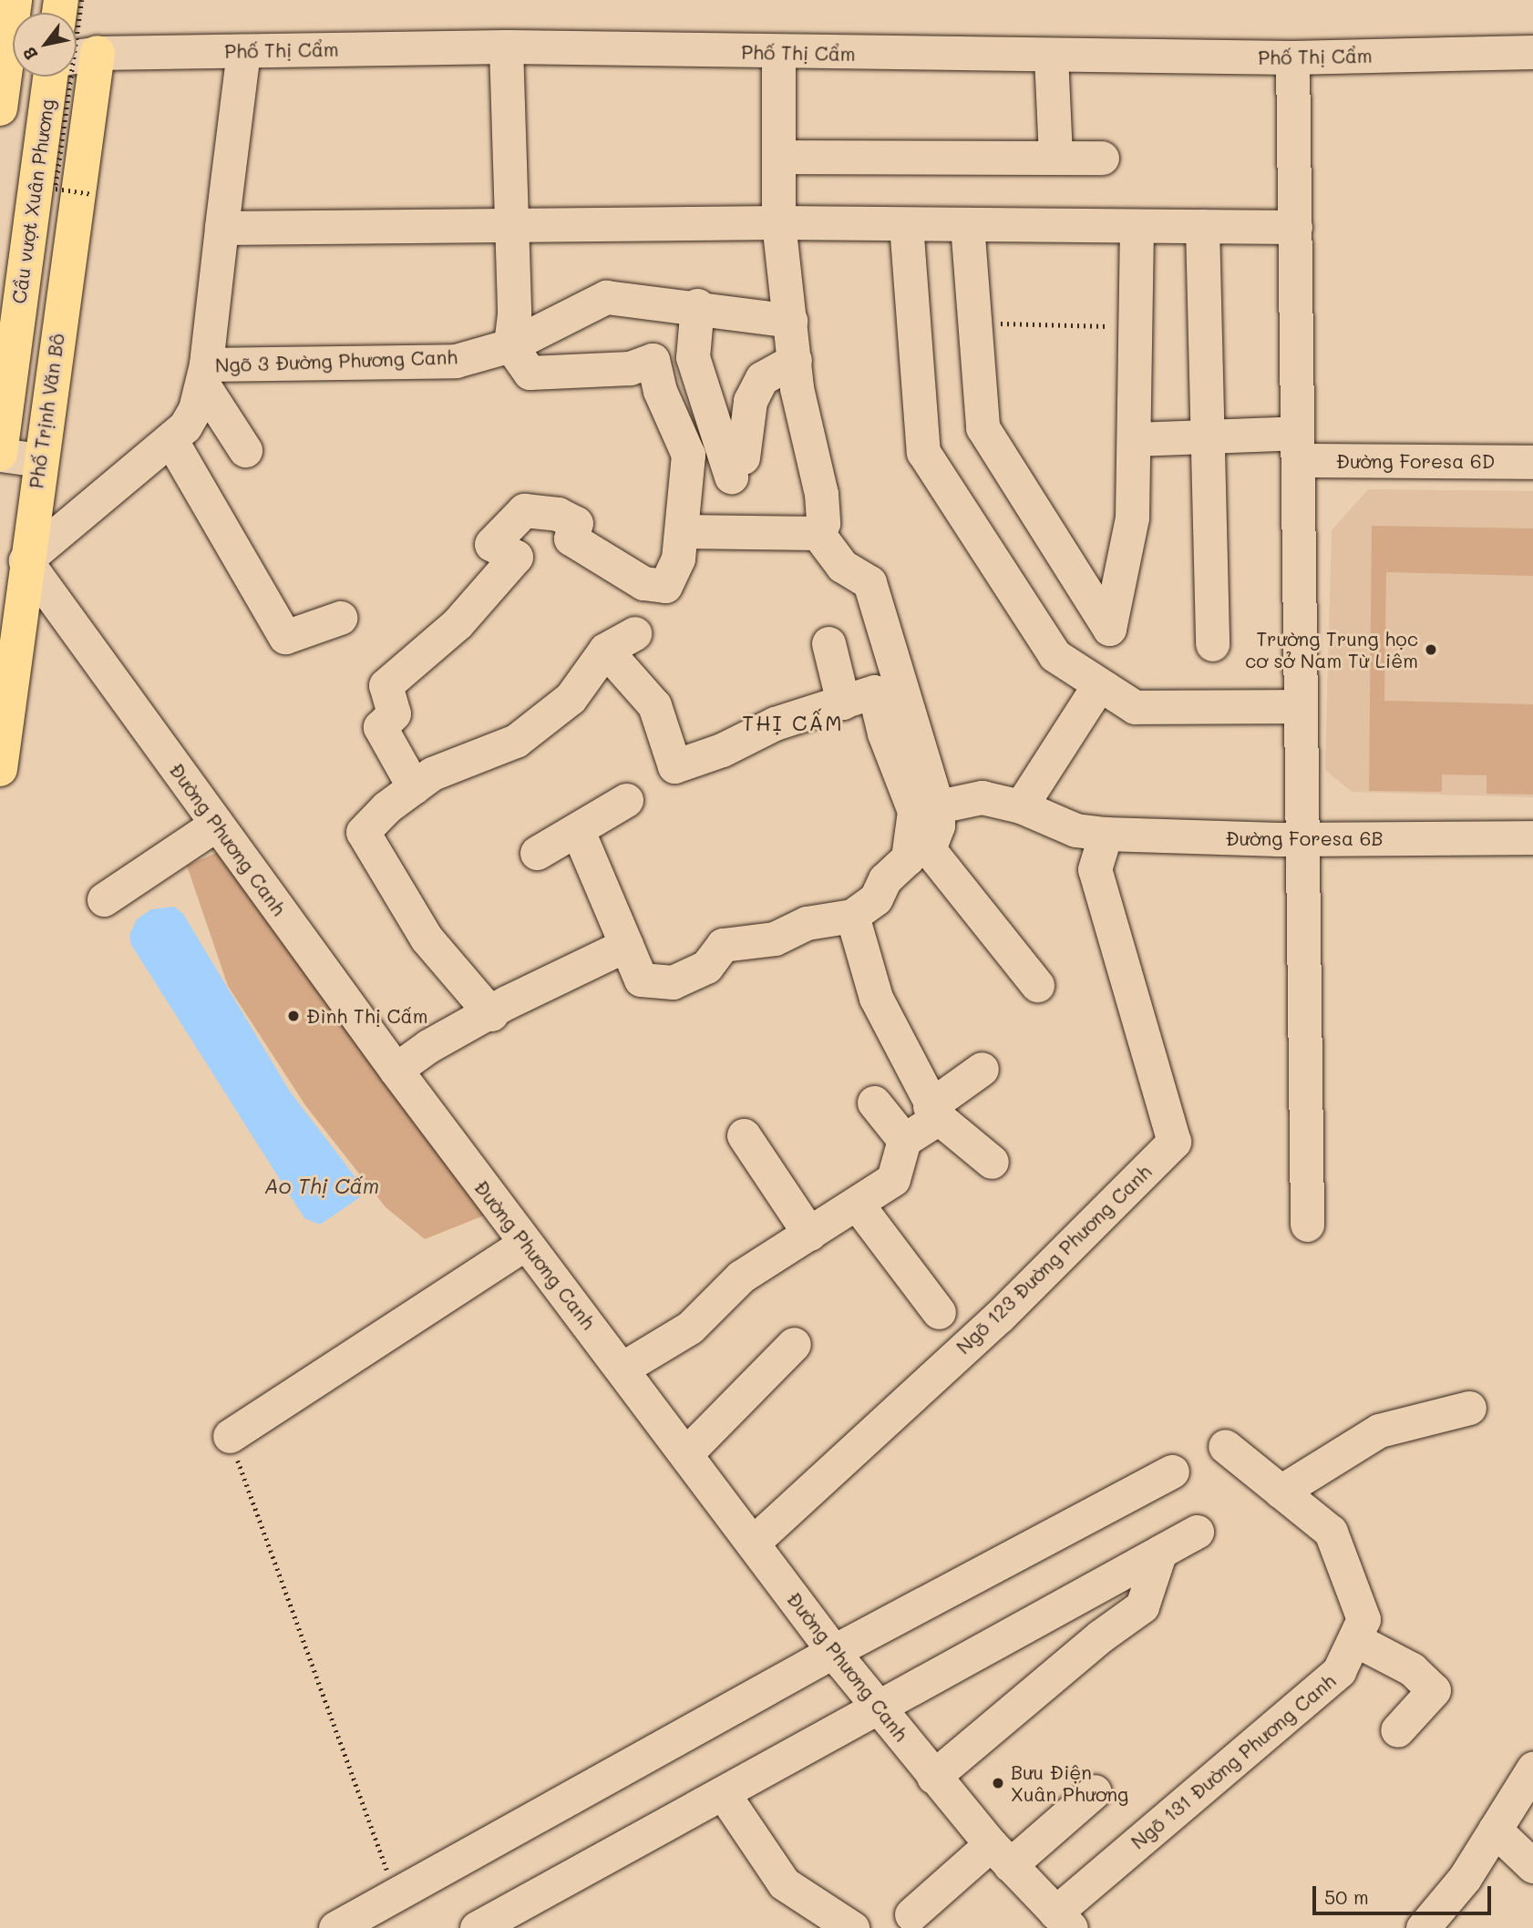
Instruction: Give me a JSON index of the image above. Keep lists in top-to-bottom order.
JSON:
{
  "streets": {
    "main road": ["Cầu vượt Xuân Phương", "Phố Trịnh Văn Bô"],
    "street": [
      "Phố Thị Cẩm",
      "Ngõ 3 Đường Phương Canh",
      "Đường Foresa 6D",
      "Đường Foresa 6B",
      "Đường Phương Canh",
      "Ngõ 123 Đường Phương Canh",
      "Ngõ 131 Đường Phương Canh"
    ]
  },
  "crossings": [
    ["Phố Thị Cẩm", "Phố Trịnh Văn Bô"],
    ["Ngõ 3 Đường Phương Canh", "Phố Trịnh Văn Bô"],
    ["Ngõ 3 Đường Phương Canh", "Đường Phương Canh"],
    ["Phố Trịnh Văn Bô", "Đường Phương Canh"],
    ["Đường Foresa 6B", "Ngõ 123 Đường Phương Canh"],
    ["Đường Phương Canh", "Ngõ 123 Đường Phương Canh"],
    ["Đường Phương Canh", "Ngõ 131 Đường Phương Canh"]
  ],
  "districts": ["THỊ CẤM"],
  "water": ["Ao Thị Cấm"],
  "places": ["Trường Trung học cơ sở Nam Từ Liêm", "Đình Thị Cấm", "Bưu Điện Xuân Phương"],
  "scale_bar": "50 m",
  "north": "bottom left"
}
